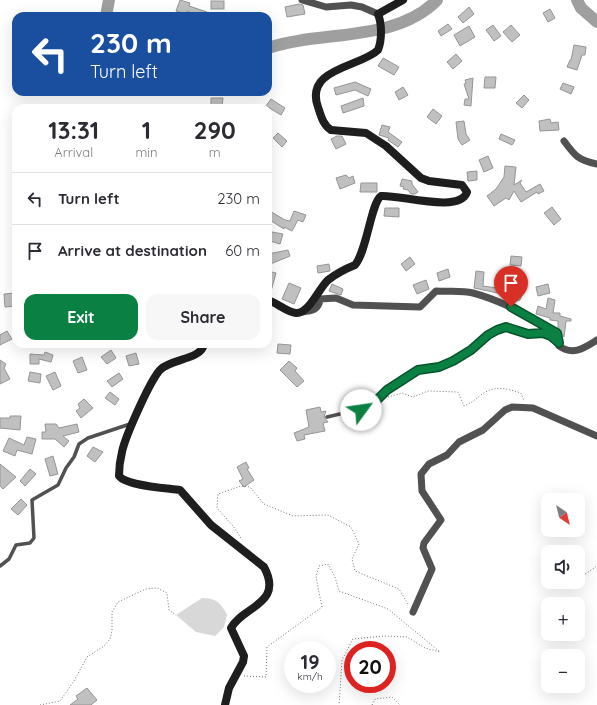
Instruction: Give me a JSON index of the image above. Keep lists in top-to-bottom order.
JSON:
{
  "north": "bottom right",
  "page": {
    "turn": ["230 m", "Turn left"],
    "eta": [
      "13:31",
      "Arrival",
      "1",
      "min",
      "290",
      "m"
    ],
    "list": [
      {
        "name": "Turn left",
        "value": "230 m"
      },
      {
        "name": "Arrive at destination",
        "value": "60 m"
      }
    ],
    "buttons": ["Exit", "Share"],
    "map_buttons": ["+", "−"],
    "speed": "19 km/h",
    "limit": "20"
  }
}
